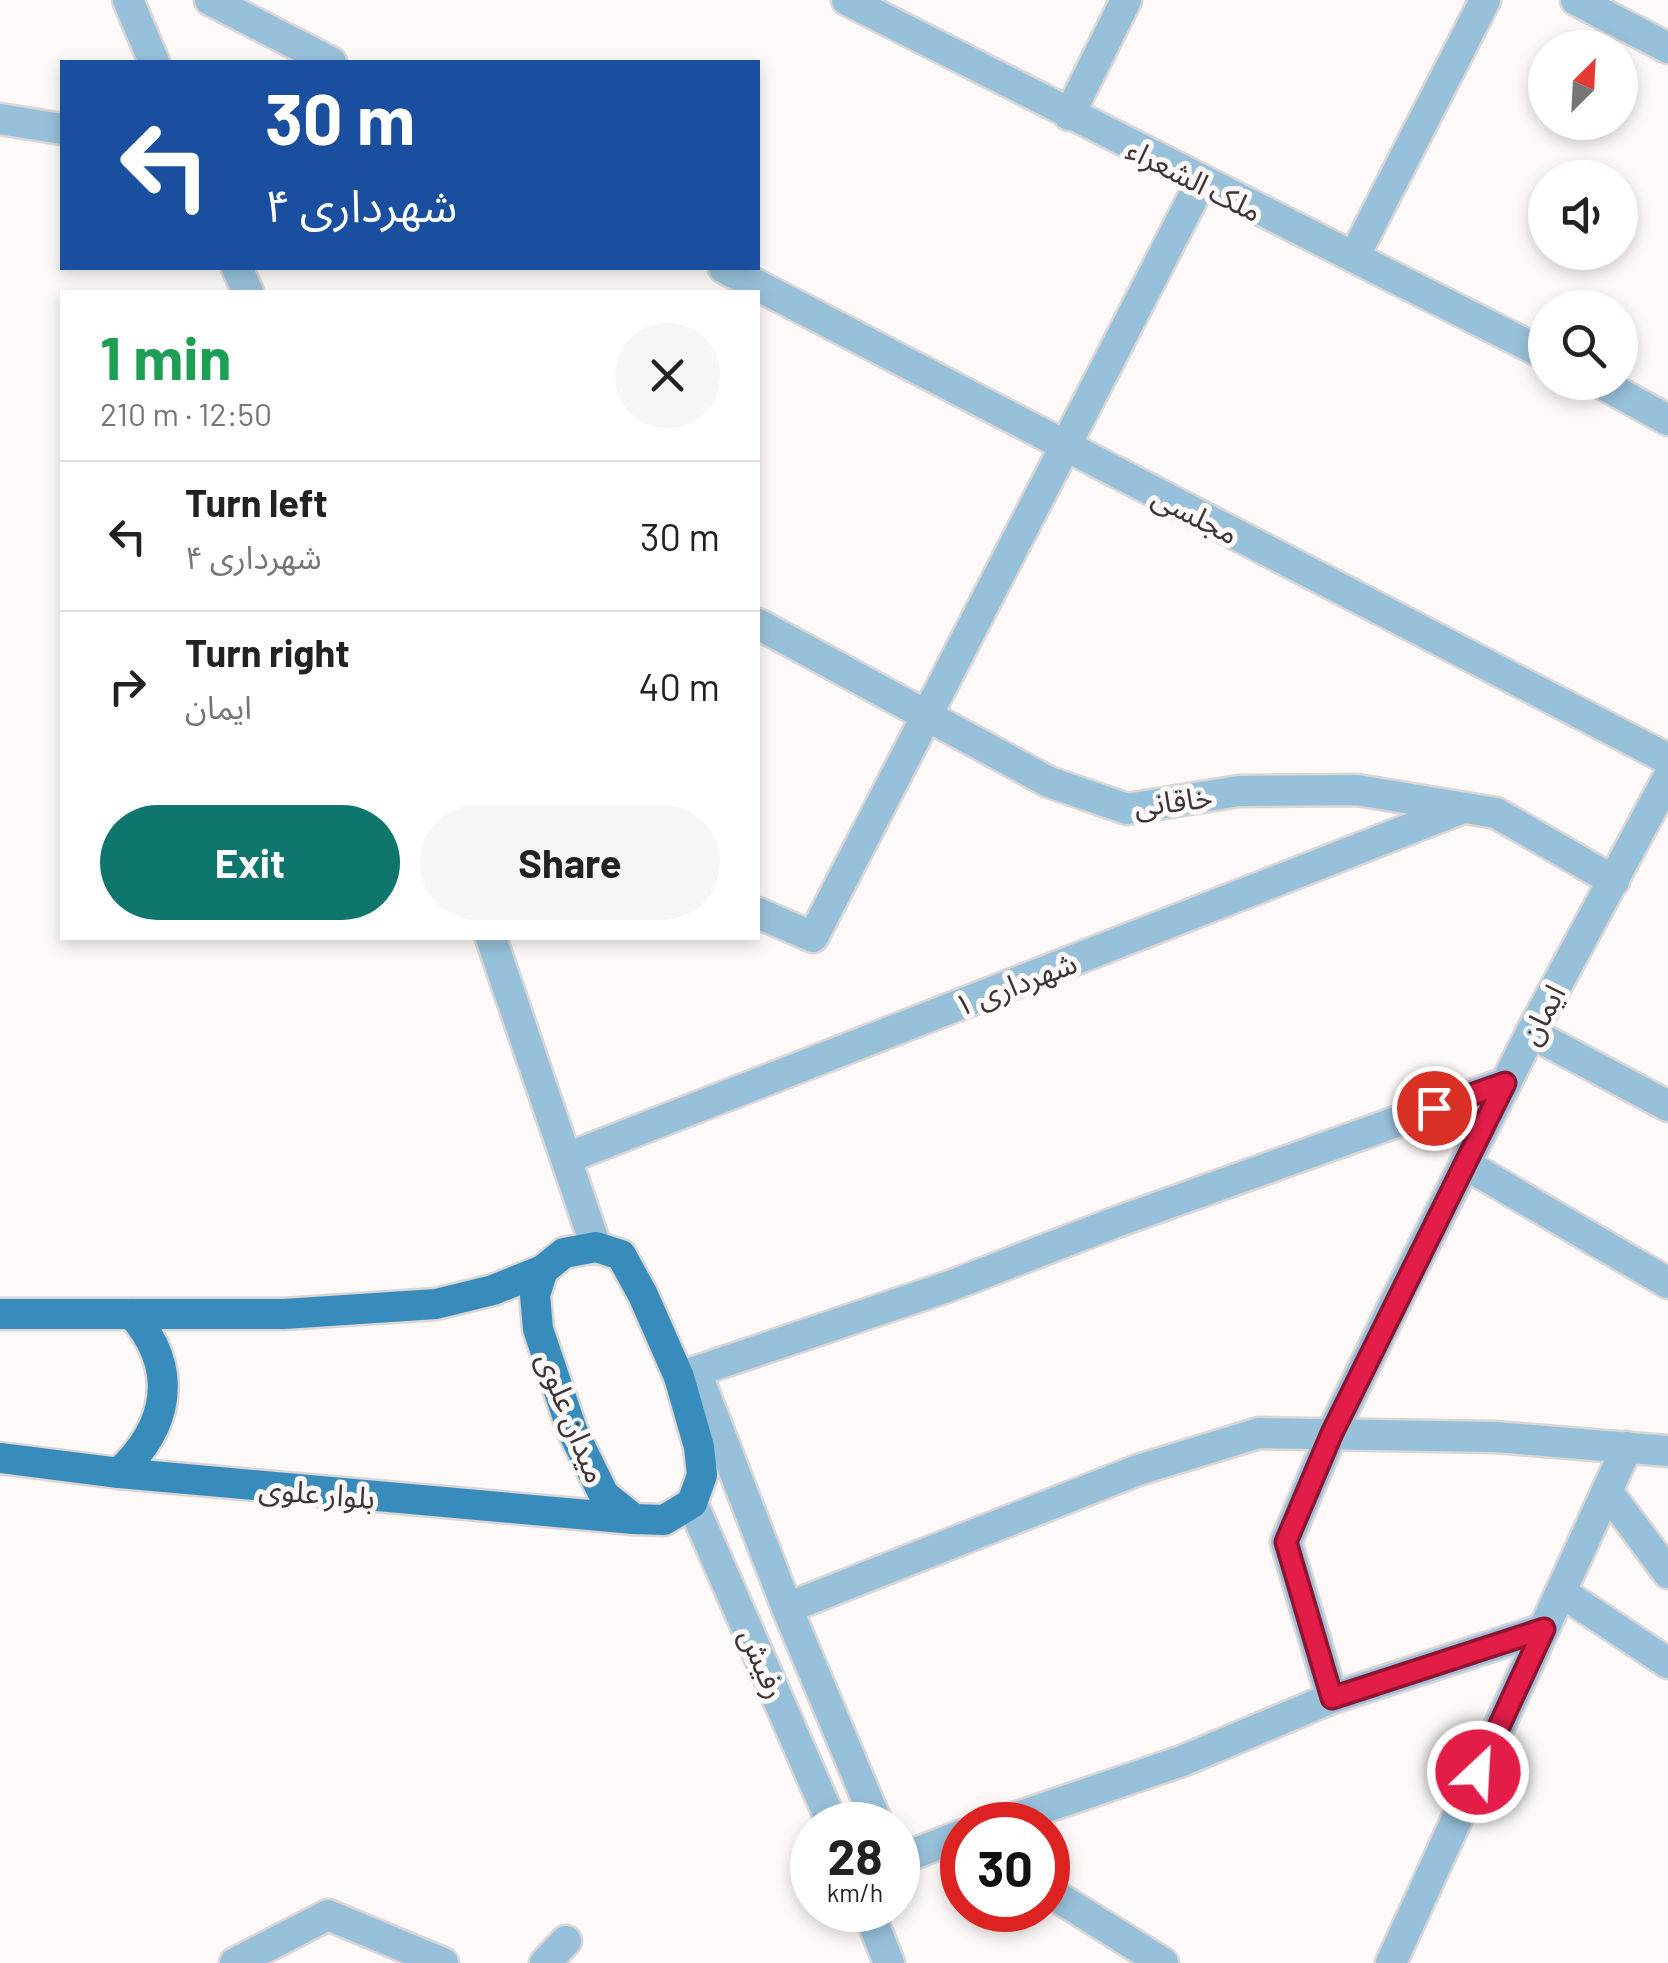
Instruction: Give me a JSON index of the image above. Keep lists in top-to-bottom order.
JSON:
{
  "streets": {
    "main road": ["میدان علوی", "بلوار علوی"],
    "street": [
      "ملک الشعراء",
      "مجلسی",
      "خاقانی",
      "شهرداری ۱",
      "ایمان",
      "رفیش"
    ]
  },
  "crossings": [
    ["خاقانی", "شهرداری ۱"],
    ["خاقانی", "ایمان"],
    ["میدان علوی", "بلوار علوی"]
  ],
  "north": "top right",
  "page": {
    "turn": ["30 m", "شهرداری ۴"],
    "heading": ["1 min", "210 m · 12:50"],
    "list": [
      {
        "name": "Turn left",
        "note": "شهرداری ۴",
        "value": "30 m"
      },
      {
        "name": "Turn right",
        "note": "ایمان",
        "value": "40 m"
      }
    ],
    "buttons": ["Exit", "Share"],
    "speed": "28 km/h",
    "limit": "30"
  }
}
